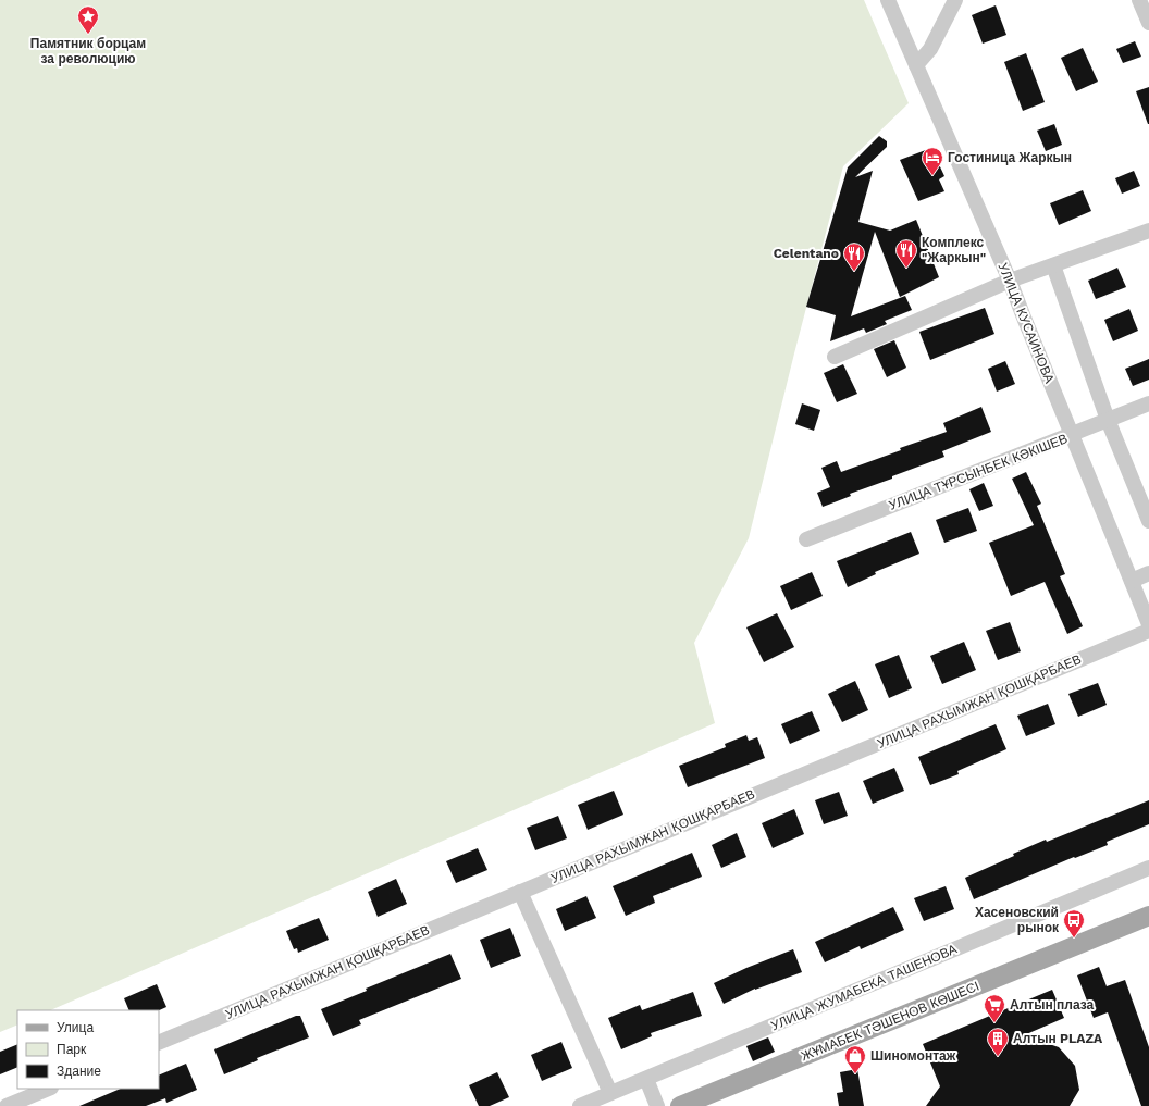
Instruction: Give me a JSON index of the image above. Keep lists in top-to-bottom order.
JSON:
{
  "streets": {
    "main road": ["ЖҰМАБЕК ТӘШЕНОВ КӨШЕСІ"],
    "street": [
      "УЛИЦА КУСАИНОВА",
      "УЛИЦА ТҰРСЫНБЕК КӘКІШЕВ",
      "УЛИЦА РАХЫМЖАН ҚОШҚАРБАЕВ",
      "УЛИЦА ЖУМАБЕКА ТАШЕНОВА"
    ]
  },
  "crossings": [
    ["УЛИЦА КУСАИНОВА", "УЛИЦА ТҰРСЫНБЕК КӘКІШЕВ"]
  ],
  "places": {
    "place": ["Памятник борцам за революцию"],
    "hotel": ["Гостиница Жаркын"],
    "restaurant": ["Комплекс \"Жаркын\"", "Celentano"],
    "bus stop": ["Хасеновский рынок"],
    "supermarket": ["Алтын плаза"],
    "building": ["Алтын PLAZA"],
    "shop": ["Шиномонтаж"]
  },
  "legend": ["Улица", "Парк", "Здание"]
}
